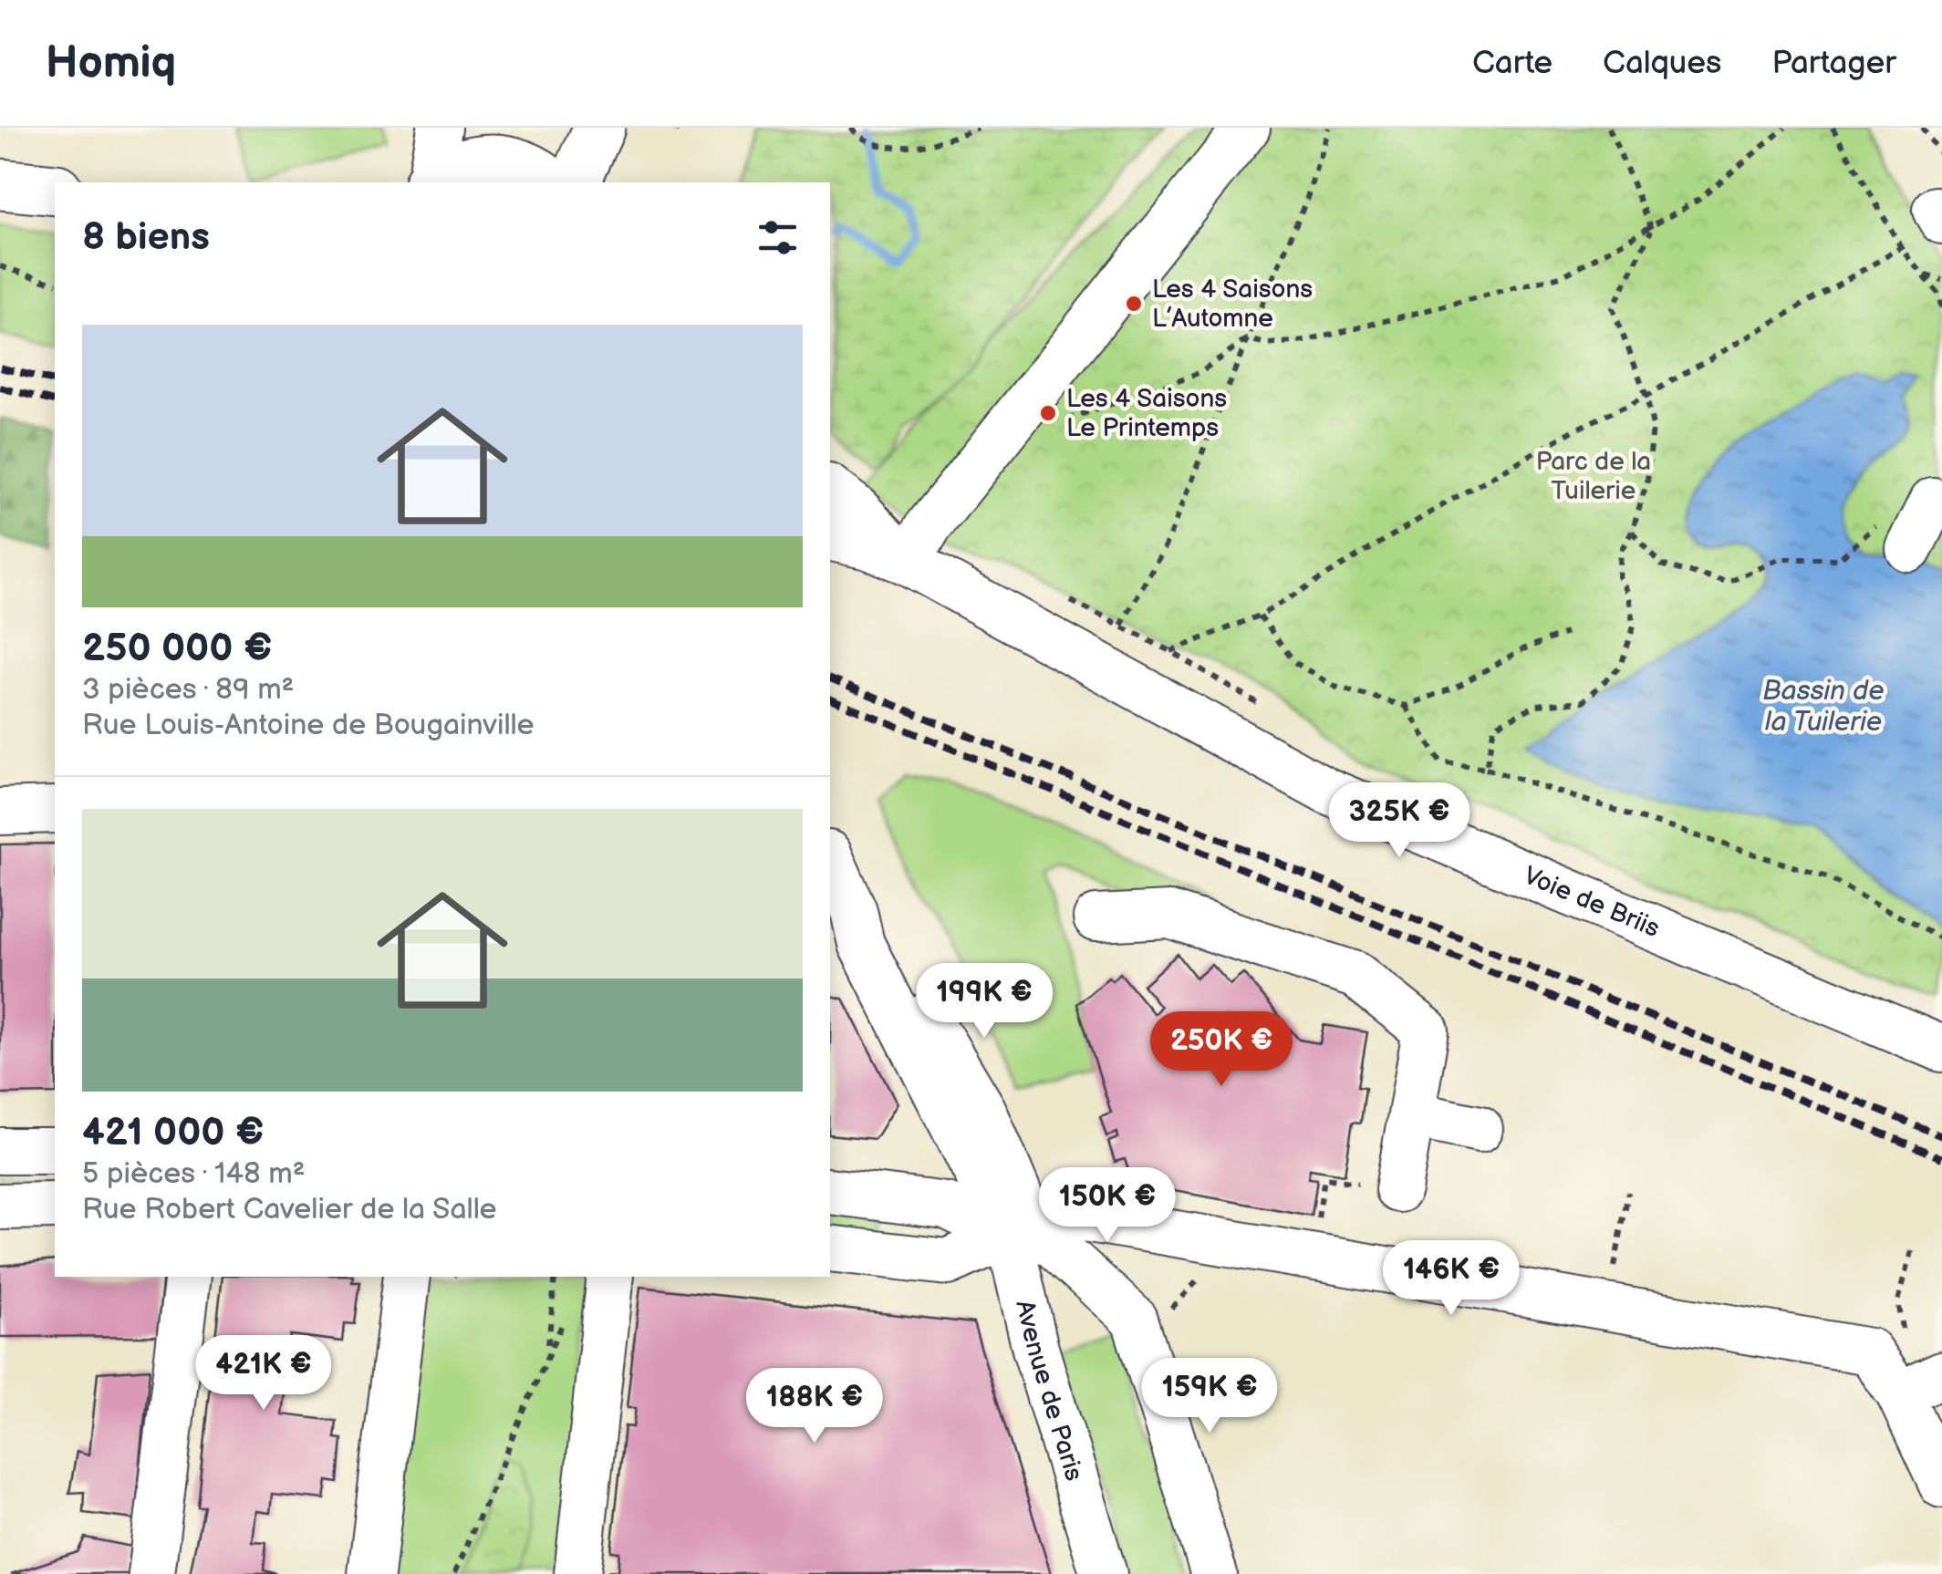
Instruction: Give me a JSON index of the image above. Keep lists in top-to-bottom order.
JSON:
{
  "streets": {
    "street": ["Voie de Briis", "Avenue de Paris"]
  },
  "water": ["Bassin de la Tuilerie"],
  "parks": ["Parc de la Tuilerie"],
  "places": ["Les 4 Saisons L’Automne", "Les 4 Saisons Le Printemps"],
  "page": {
    "header": "Homiq",
    "nav": ["Carte", "Calques", "Partager"],
    "heading": "8 biens",
    "list": [
      {
        "name": "250 000 €",
        "note": "3 pièces · 89 m² · Rue Louis-Antoine de Bougainville"
      },
      {
        "name": "421 000 €",
        "note": "5 pièces · 148 m² · Rue Robert Cavelier de la Salle"
      }
    ],
    "price": [
      "325K €",
      "199K €",
      "250K €",
      "150K €",
      "146K €",
      "421K €",
      "159K €",
      "188K €"
    ]
  }
}
